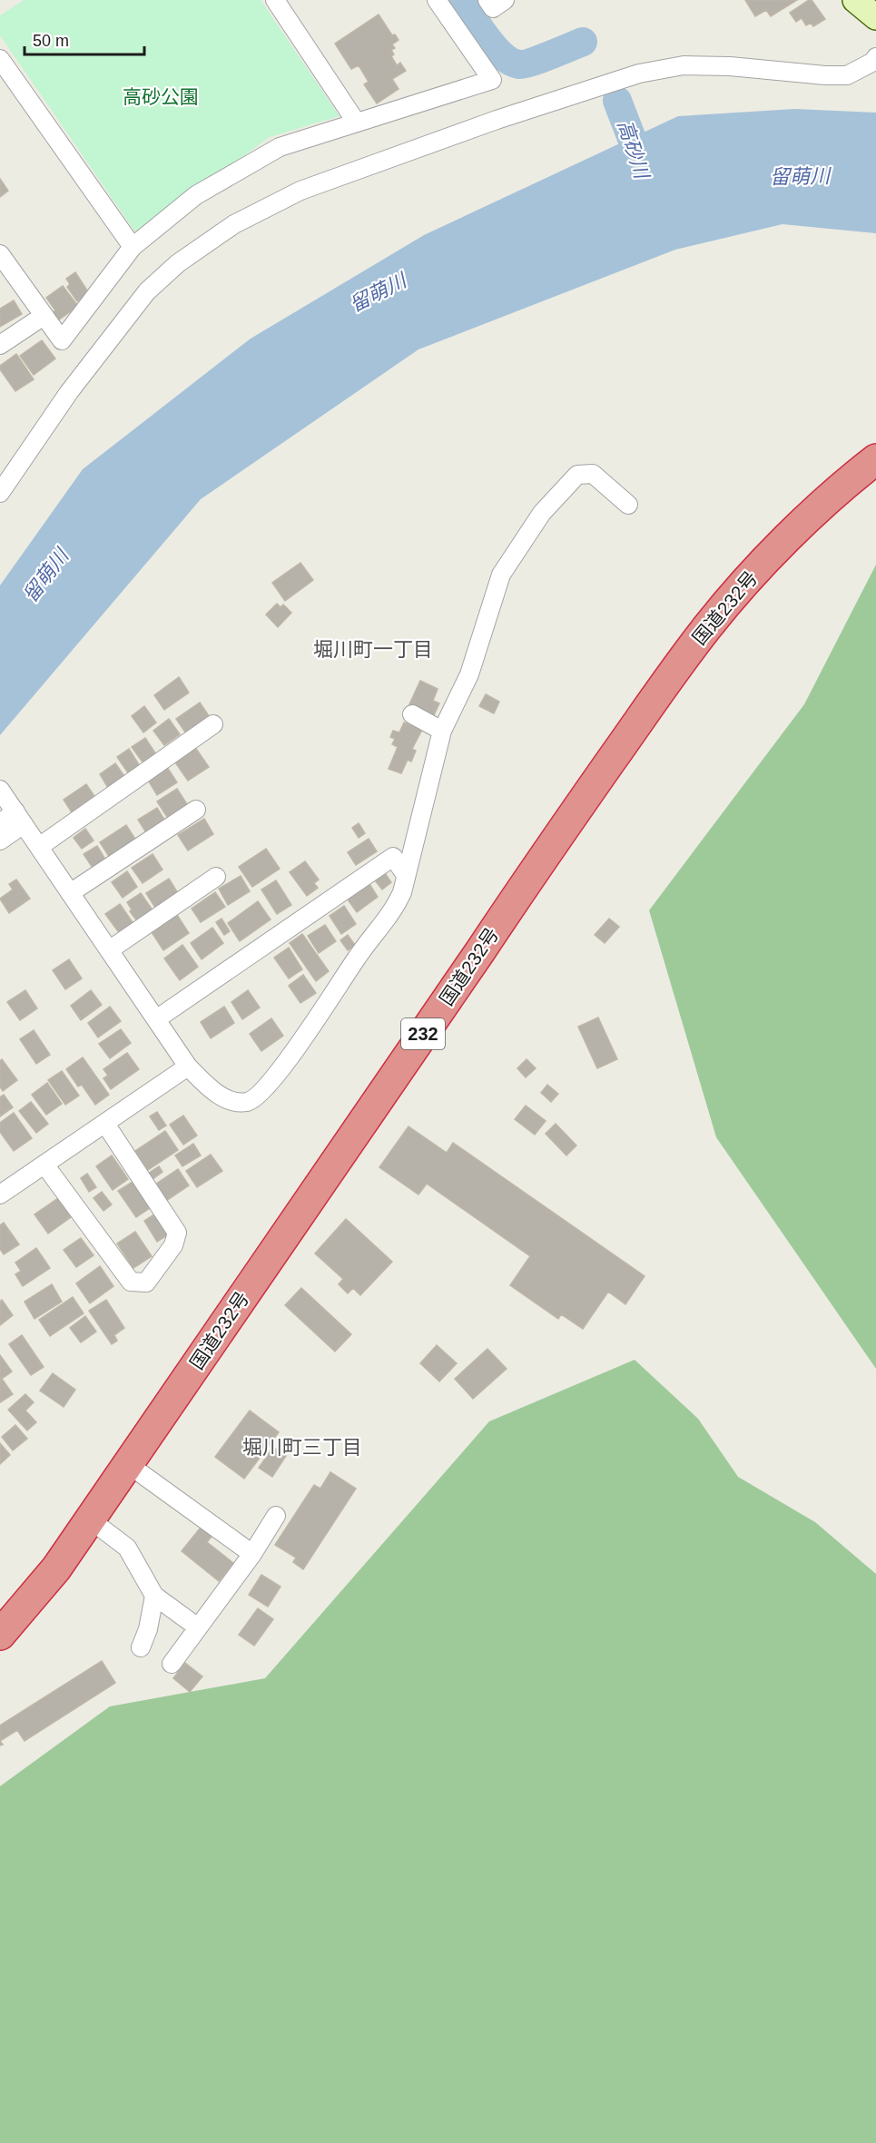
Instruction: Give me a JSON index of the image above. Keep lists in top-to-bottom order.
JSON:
{
  "streets": {
    "highway": ["国道232号", "232"]
  },
  "districts": ["堀川町一丁目", "堀川町三丁目"],
  "water": ["高砂川", "留萌川"],
  "parks": ["高砂公園"],
  "scale_bar": "50 m"
}
